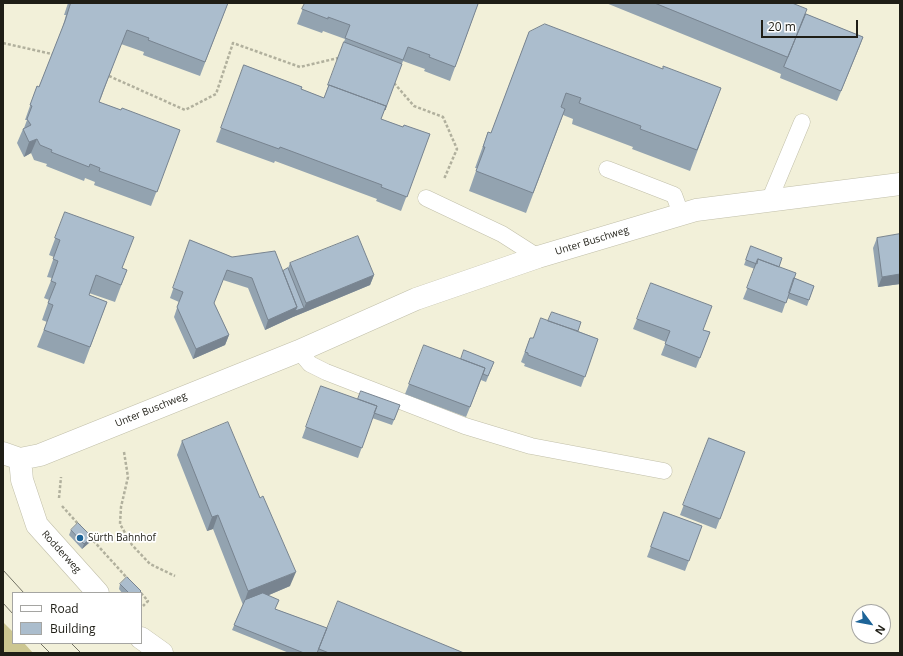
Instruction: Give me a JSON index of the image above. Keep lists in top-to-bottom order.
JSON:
{
  "streets": {
    "street": ["Unter Buschweg", "Rodderweg"]
  },
  "crossings": [
    ["Unter Buschweg", "Rodderweg"]
  ],
  "places": ["Sürth Bahnhof"],
  "legend": ["Road", "Building"],
  "scale_bar": "20 m",
  "north": "bottom right"
}
